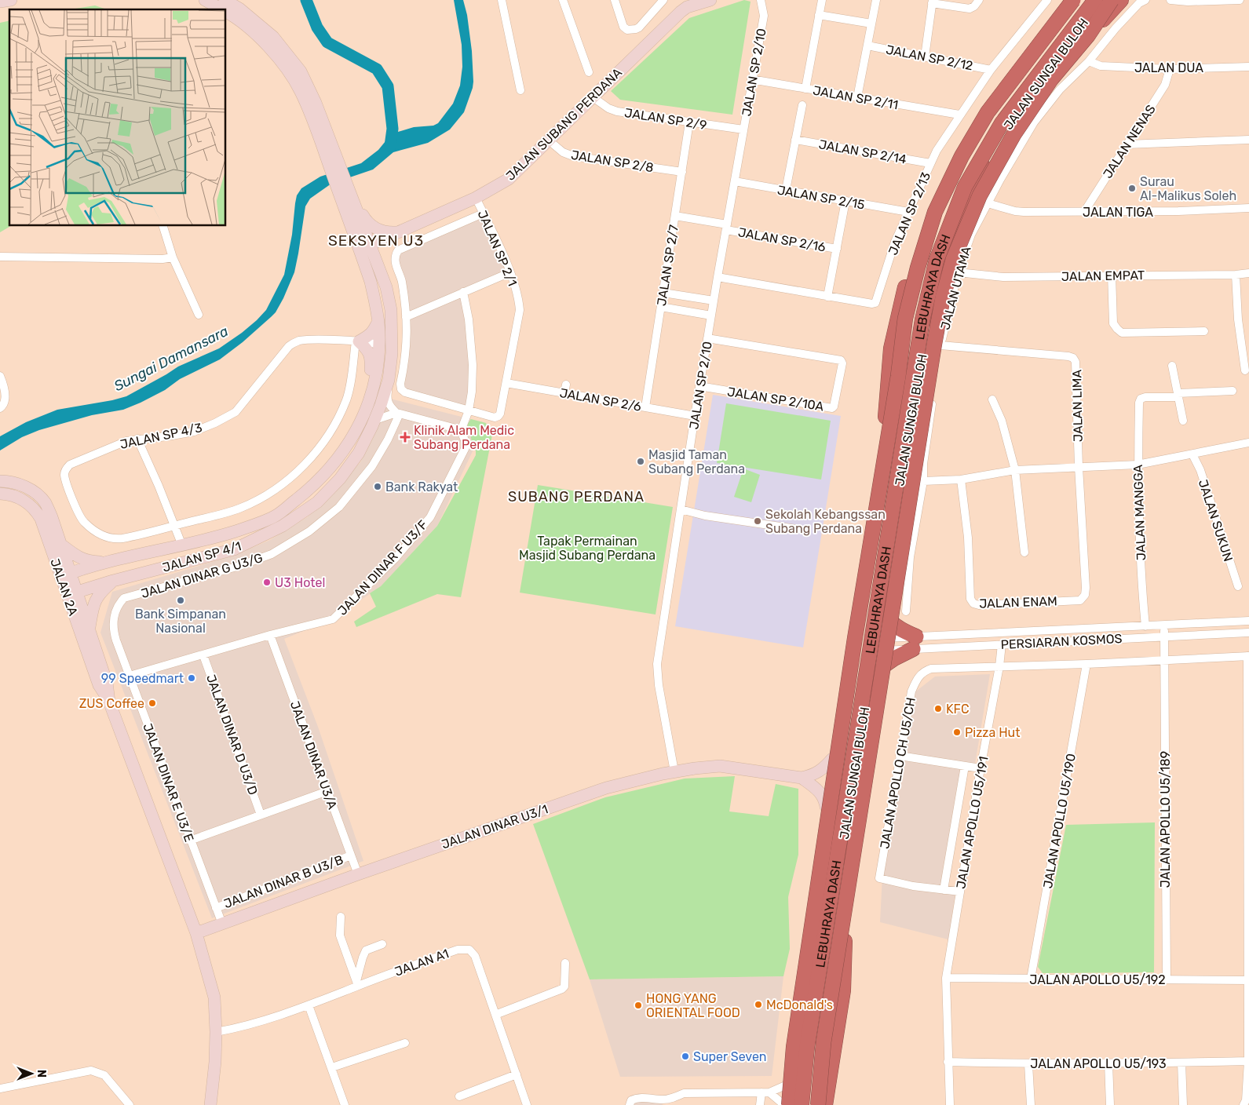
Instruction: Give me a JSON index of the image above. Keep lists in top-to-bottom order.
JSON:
{
  "streets": {
    "highway": ["JALAN SUNGAI BULOH", "LEBUHRAYA DASH"],
    "street": [
      "JALAN SP 2/12",
      "JALAN DUA",
      "JALAN SP 2/10",
      "JALAN SP 2/11",
      "JALAN SP 2/9",
      "JALAN SUBANG PERDANA",
      "JALAN NENAS",
      "JALAN SP 2/14",
      "JALAN SP 2/8",
      "JALAN SP 2/15",
      "JALAN TIGA",
      "JALAN SP 2/13",
      "JALAN SP 2/16",
      "JALAN SP 2/1",
      "JALAN SP 2/7",
      "JALAN EMPAT",
      "JALAN UTAMA",
      "JALAN SP 2/10A",
      "JALAN SP 2/6",
      "JALAN LIMA",
      "JALAN SP 4/3",
      "JALAN MANGGA",
      "JALAN SUKUN",
      "JALAN SP 4/1",
      "JALAN DINAR F U3/F",
      "JALAN DINAR G U3/G",
      "JALAN 2A",
      "JALAN ENAM",
      "PERSIARAN KOSMOS",
      "JALAN DINAR D U3/D",
      "JALAN DINAR U3/A",
      "JALAN APOLLO CH U5/CH",
      "JALAN DINAR E U3/E",
      "JALAN APOLLO U5/189",
      "JALAN APOLLO U5/190",
      "JALAN APOLLO U5/191",
      "JALAN DINAR U3/1",
      "JALAN DINAR B U3/B",
      "JALAN A1",
      "JALAN APOLLO U5/192",
      "JALAN APOLLO U5/193"
    ]
  },
  "crossings": [
    ["JALAN SP 2/12", "JALAN SP 2/13"],
    ["JALAN DUA", "JALAN NENAS"],
    ["JALAN DUA", "JALAN UTAMA"],
    ["JALAN SP 2/10", "JALAN SP 2/11"],
    ["JALAN SP 2/10", "JALAN SP 2/9"],
    ["JALAN SP 2/10", "JALAN SP 2/15"],
    ["JALAN SP 2/10", "JALAN SP 2/13"],
    ["JALAN SP 2/10", "JALAN SP 2/16"],
    ["JALAN SP 2/10", "JALAN SP 2/10A"],
    ["JALAN SP 2/10", "JALAN SP 2/6"],
    ["JALAN SP 2/10", "JALAN DINAR U3/1"],
    ["JALAN SUNGAI BULOH", "LEBUHRAYA DASH"],
    ["JALAN SUNGAI BULOH", "PERSIARAN KOSMOS"],
    ["JALAN SP 2/11", "JALAN SP 2/13"],
    ["JALAN SP 2/9", "JALAN SUBANG PERDANA"],
    ["JALAN SP 2/9", "JALAN SP 2/7"],
    ["JALAN SUBANG PERDANA", "JALAN SP 2/8"],
    ["JALAN SUBANG PERDANA", "JALAN SP 2/1"],
    ["JALAN SUBANG PERDANA", "JALAN SP 4/1"],
    ["JALAN NENAS", "JALAN TIGA"],
    ["JALAN SP 2/14", "JALAN SP 2/13"],
    ["JALAN SP 2/8", "JALAN SP 2/7"],
    ["JALAN SP 2/15", "JALAN SP 2/13"],
    ["JALAN TIGA", "JALAN UTAMA"],
    ["JALAN SP 2/16", "JALAN SP 2/7"],
    ["JALAN SP 2/1", "JALAN SP 2/6"],
    ["JALAN SP 2/7", "JALAN SP 2/6"],
    ["JALAN EMPAT", "JALAN UTAMA"],
    ["JALAN UTAMA", "JALAN LIMA"],
    ["JALAN LIMA", "JALAN ENAM"],
    ["JALAN SP 4/3", "JALAN SP 4/1"],
    ["JALAN MANGGA", "PERSIARAN KOSMOS"],
    ["JALAN SP 4/1", "JALAN 2A"],
    ["JALAN DINAR F U3/F", "JALAN DINAR D U3/D"],
    ["JALAN DINAR F U3/F", "JALAN DINAR U3/A"],
    ["JALAN DINAR F U3/F", "JALAN DINAR E U3/E"],
    ["JALAN DINAR G U3/G", "JALAN DINAR E U3/E"],
    ["PERSIARAN KOSMOS", "JALAN APOLLO U5/189"],
    ["PERSIARAN KOSMOS", "JALAN APOLLO U5/191"],
    ["JALAN DINAR U3/A", "JALAN DINAR U3/1"],
    ["JALAN DINAR U3/A", "JALAN DINAR B U3/B"],
    ["JALAN APOLLO CH U5/CH", "JALAN APOLLO U5/191"],
    ["JALAN DINAR E U3/E", "JALAN DINAR U3/1"],
    ["JALAN DINAR E U3/E", "JALAN DINAR B U3/B"],
    ["JALAN APOLLO U5/189", "JALAN APOLLO U5/192"],
    ["JALAN APOLLO U5/190", "JALAN APOLLO U5/192"],
    ["JALAN APOLLO U5/191", "JALAN APOLLO U5/192"],
    ["JALAN APOLLO U5/191", "JALAN APOLLO U5/193"]
  ],
  "districts": ["SEKSYEN U3", "SUBANG PERDANA"],
  "water": ["Sungai Damansara"],
  "parks": ["Tapak Permainan Masjid Subang Perdana"],
  "places": {
    "other": [
      "Surau Al-Malikus Soleh",
      "Masjid Taman Subang Perdana",
      "Bank Rakyat",
      "Sekolah Kebangssan Subang Perdana",
      "U3 Hotel",
      "Bank Simpanan Nasional",
      "99 Speedmart",
      "ZUS Coffee",
      "KFC",
      "Pizza Hut",
      "McDonald's",
      "HONG YANG ORIENTAL FOOD",
      "Super Seven"
    ],
    "health": ["Klinik Alam Medic Subang Perdana"]
  },
  "north": "right"
}
